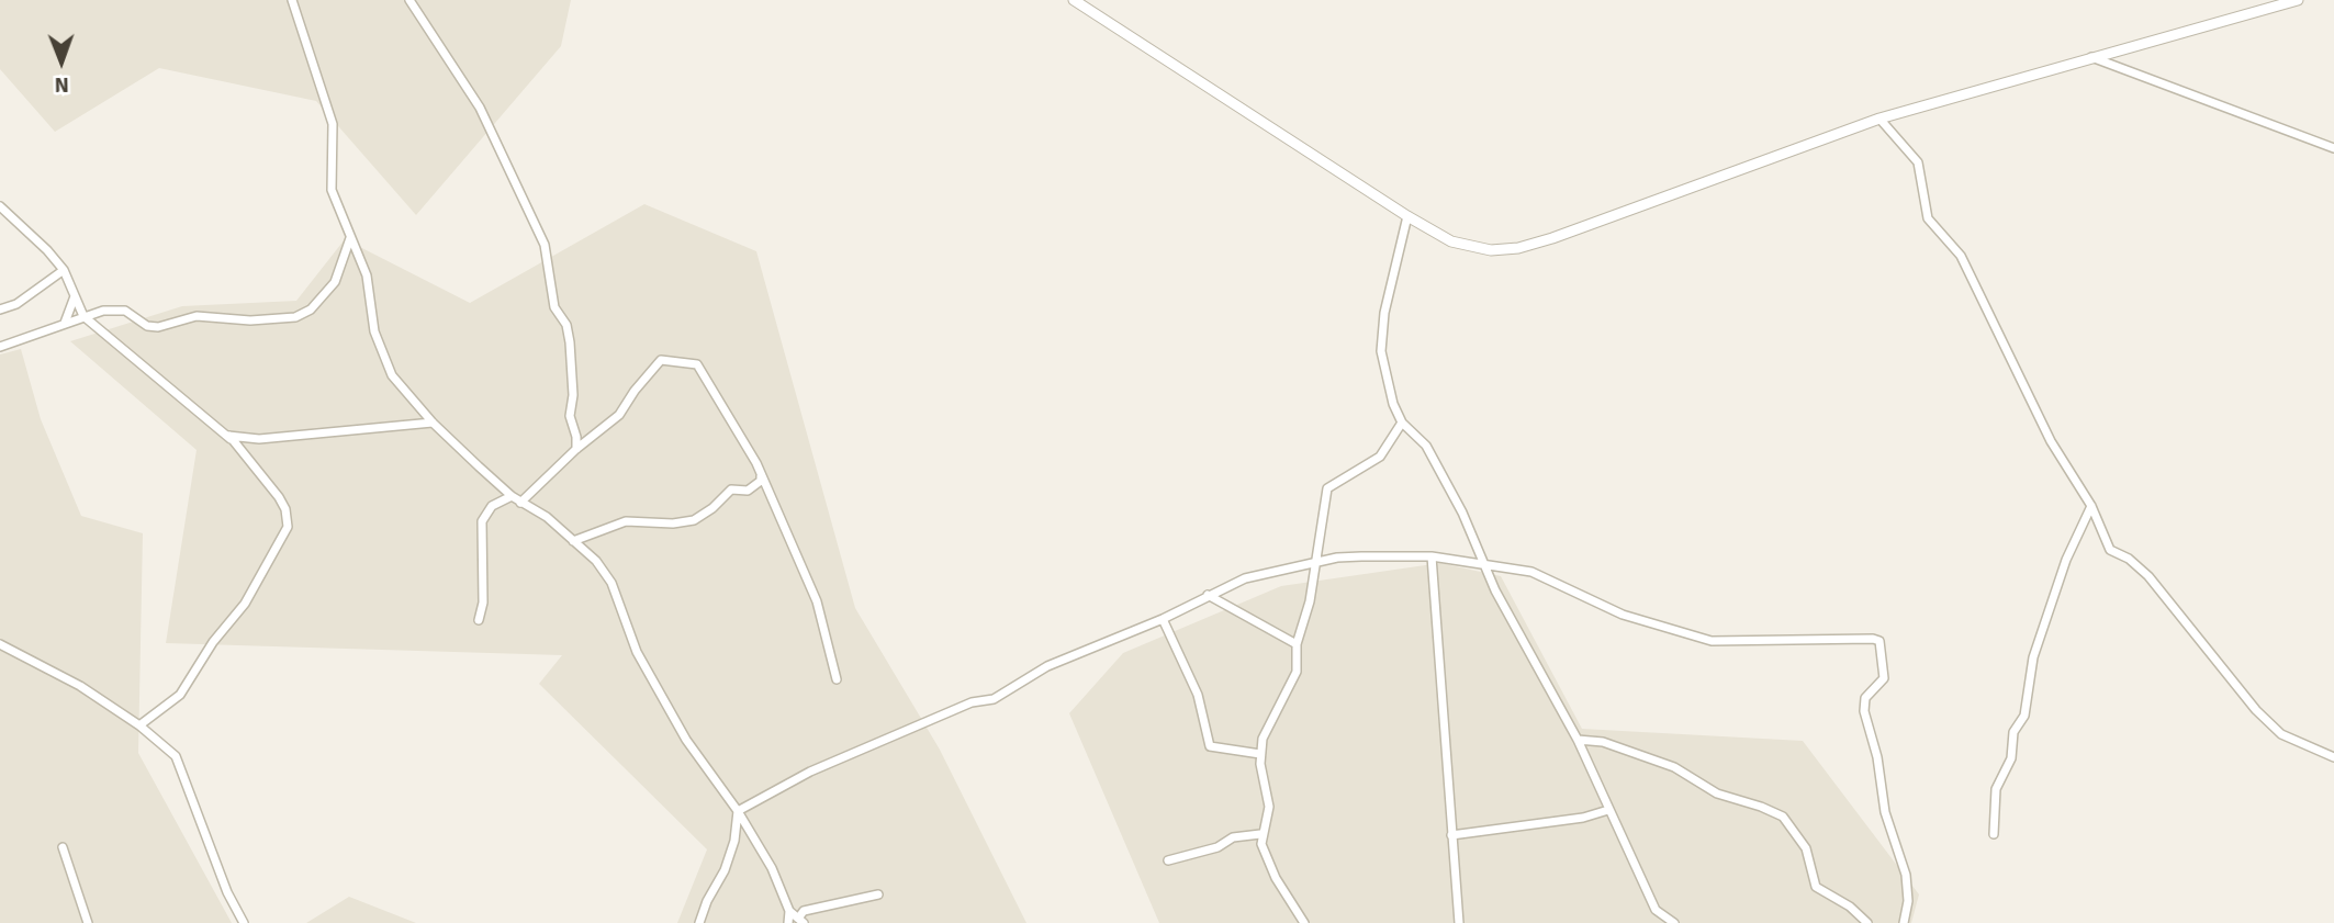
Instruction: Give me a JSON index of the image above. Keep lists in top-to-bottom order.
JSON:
{
  "north": "bottom"
}
